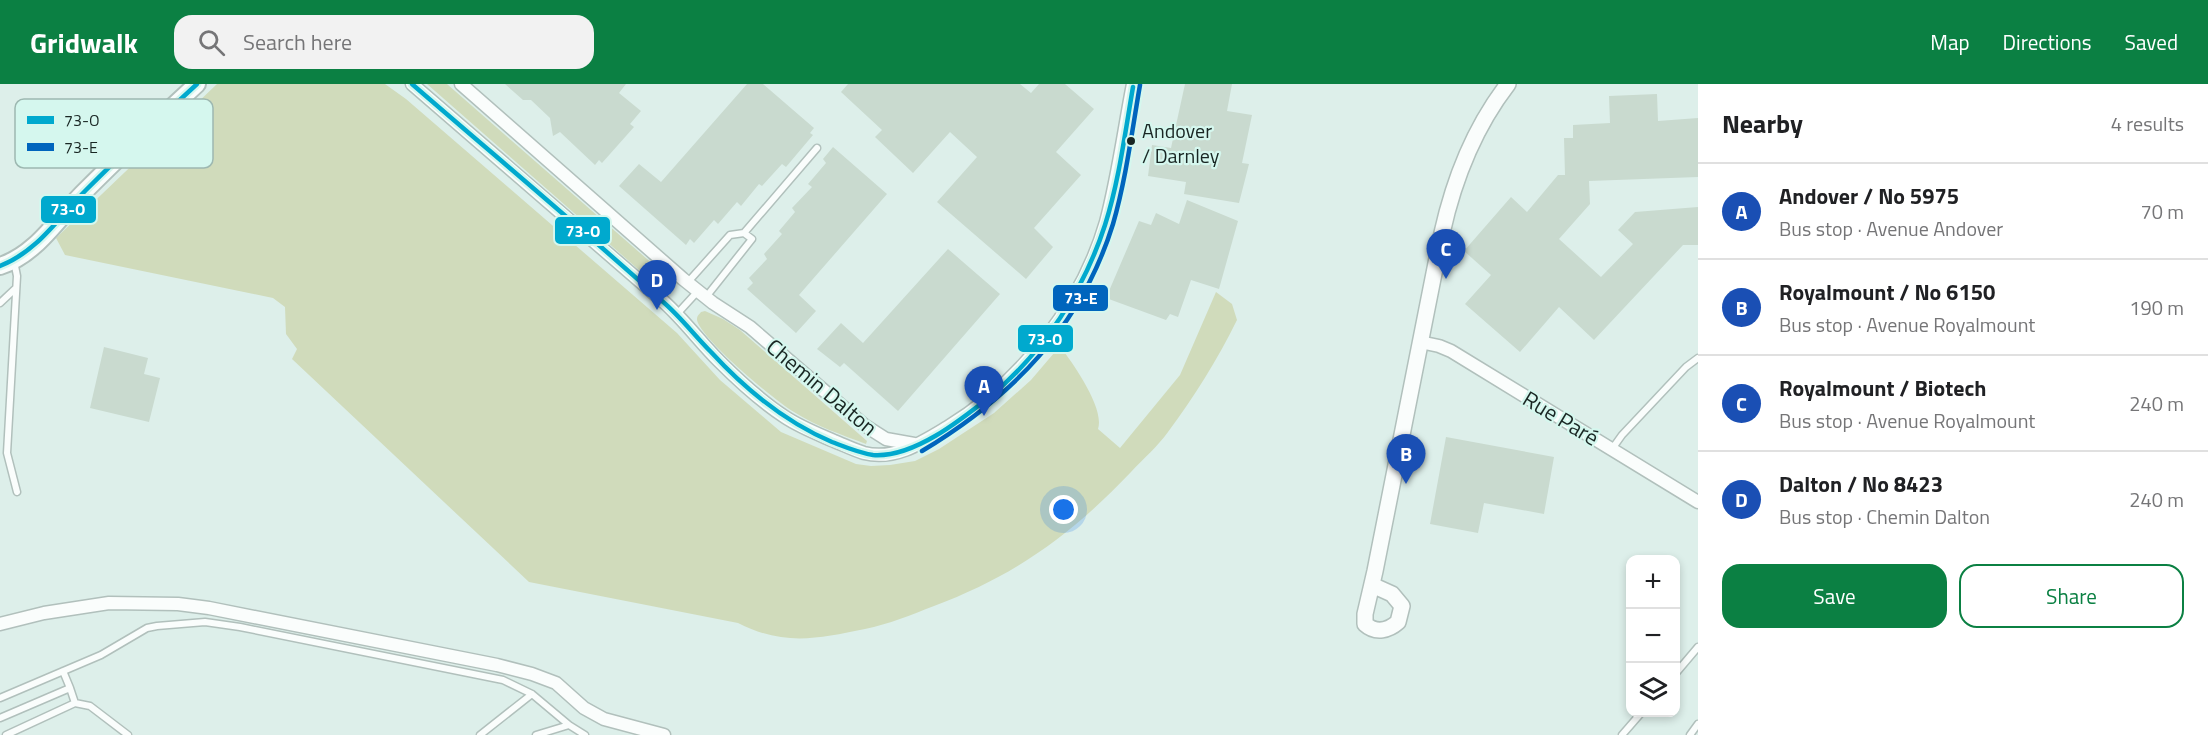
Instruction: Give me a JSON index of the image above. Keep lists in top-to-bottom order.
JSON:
{
  "streets": {
    "street": ["Chemin Dalton", "Rue Paré"]
  },
  "places": ["Andover / Darnley"],
  "lines": ["transit line 73-O", "transit line 73-E"],
  "legend": ["73-O", "73-E"],
  "page": {
    "header": "Gridwalk",
    "search": "Search here",
    "nav": ["Map", "Directions", "Saved"],
    "heading": ["Nearby", "4 results"],
    "list": [
      {
        "mark": "A",
        "name": "Andover / No 5975",
        "note": "Bus stop · Avenue Andover",
        "value": "70 m"
      },
      {
        "mark": "B",
        "name": "Royalmount / No 6150",
        "note": "Bus stop · Avenue Royalmount",
        "value": "190 m"
      },
      {
        "mark": "C",
        "name": "Royalmount / Biotech",
        "note": "Bus stop · Avenue Royalmount",
        "value": "240 m"
      },
      {
        "mark": "D",
        "name": "Dalton / No 8423",
        "note": "Bus stop · Chemin Dalton",
        "value": "240 m"
      }
    ],
    "pins": [
      "C",
      "D",
      "A",
      "B"
    ],
    "buttons": ["Save", "Share"],
    "map_buttons": ["+", "−"]
  }
}
